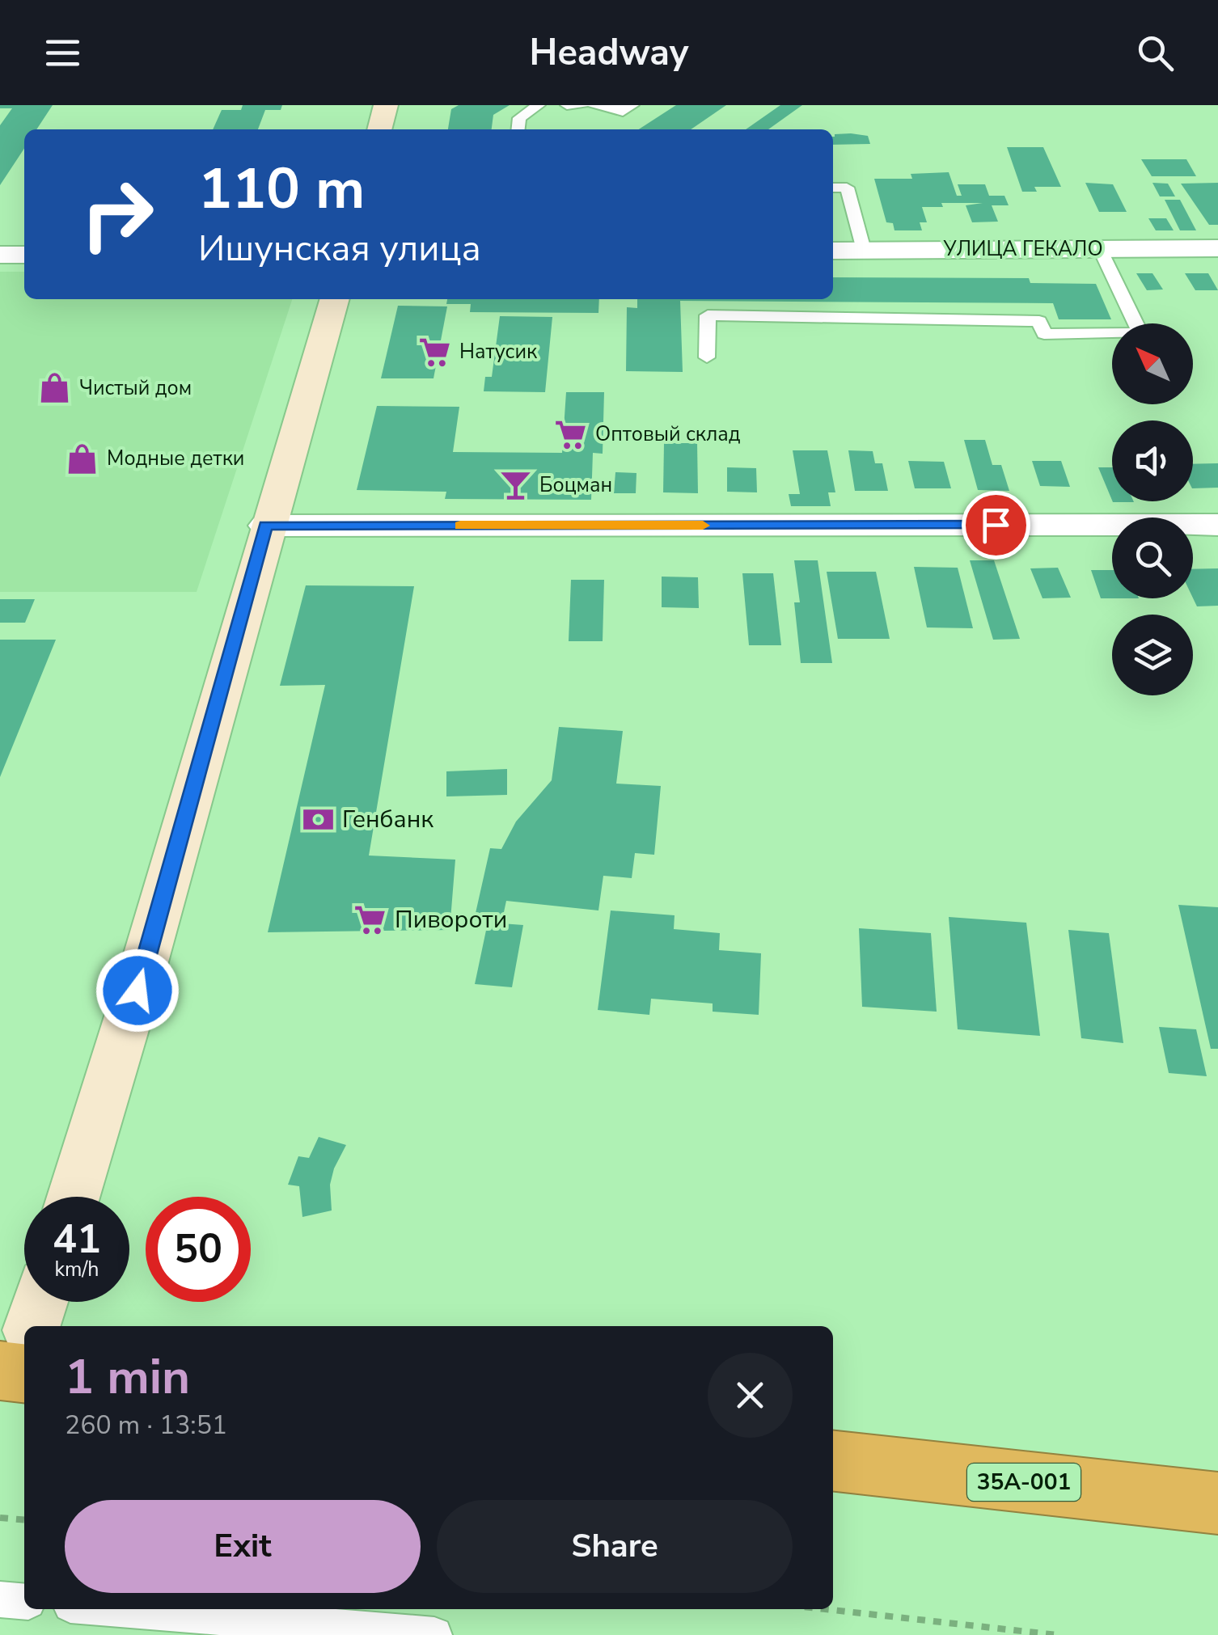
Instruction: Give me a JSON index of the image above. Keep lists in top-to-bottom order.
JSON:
{
  "streets": {
    "highway": ["35А-001"],
    "street": ["УЛИЦА ГЕКАЛО"]
  },
  "places": {
    "supermarket": ["Натусик", "Оптовый склад", "Пивороти"],
    "shop": ["Чистый дом", "Модные детки"],
    "bar": ["Боцман"],
    "bank": ["Генбанк"]
  },
  "north": "top left",
  "page": {
    "header": "Headway",
    "turn": ["110 m", "Ишунская улица"],
    "speed": "41 km/h",
    "limit": "50",
    "heading": ["1 min", "260 m · 13:51"],
    "buttons": ["Exit", "Share"]
  }
}
